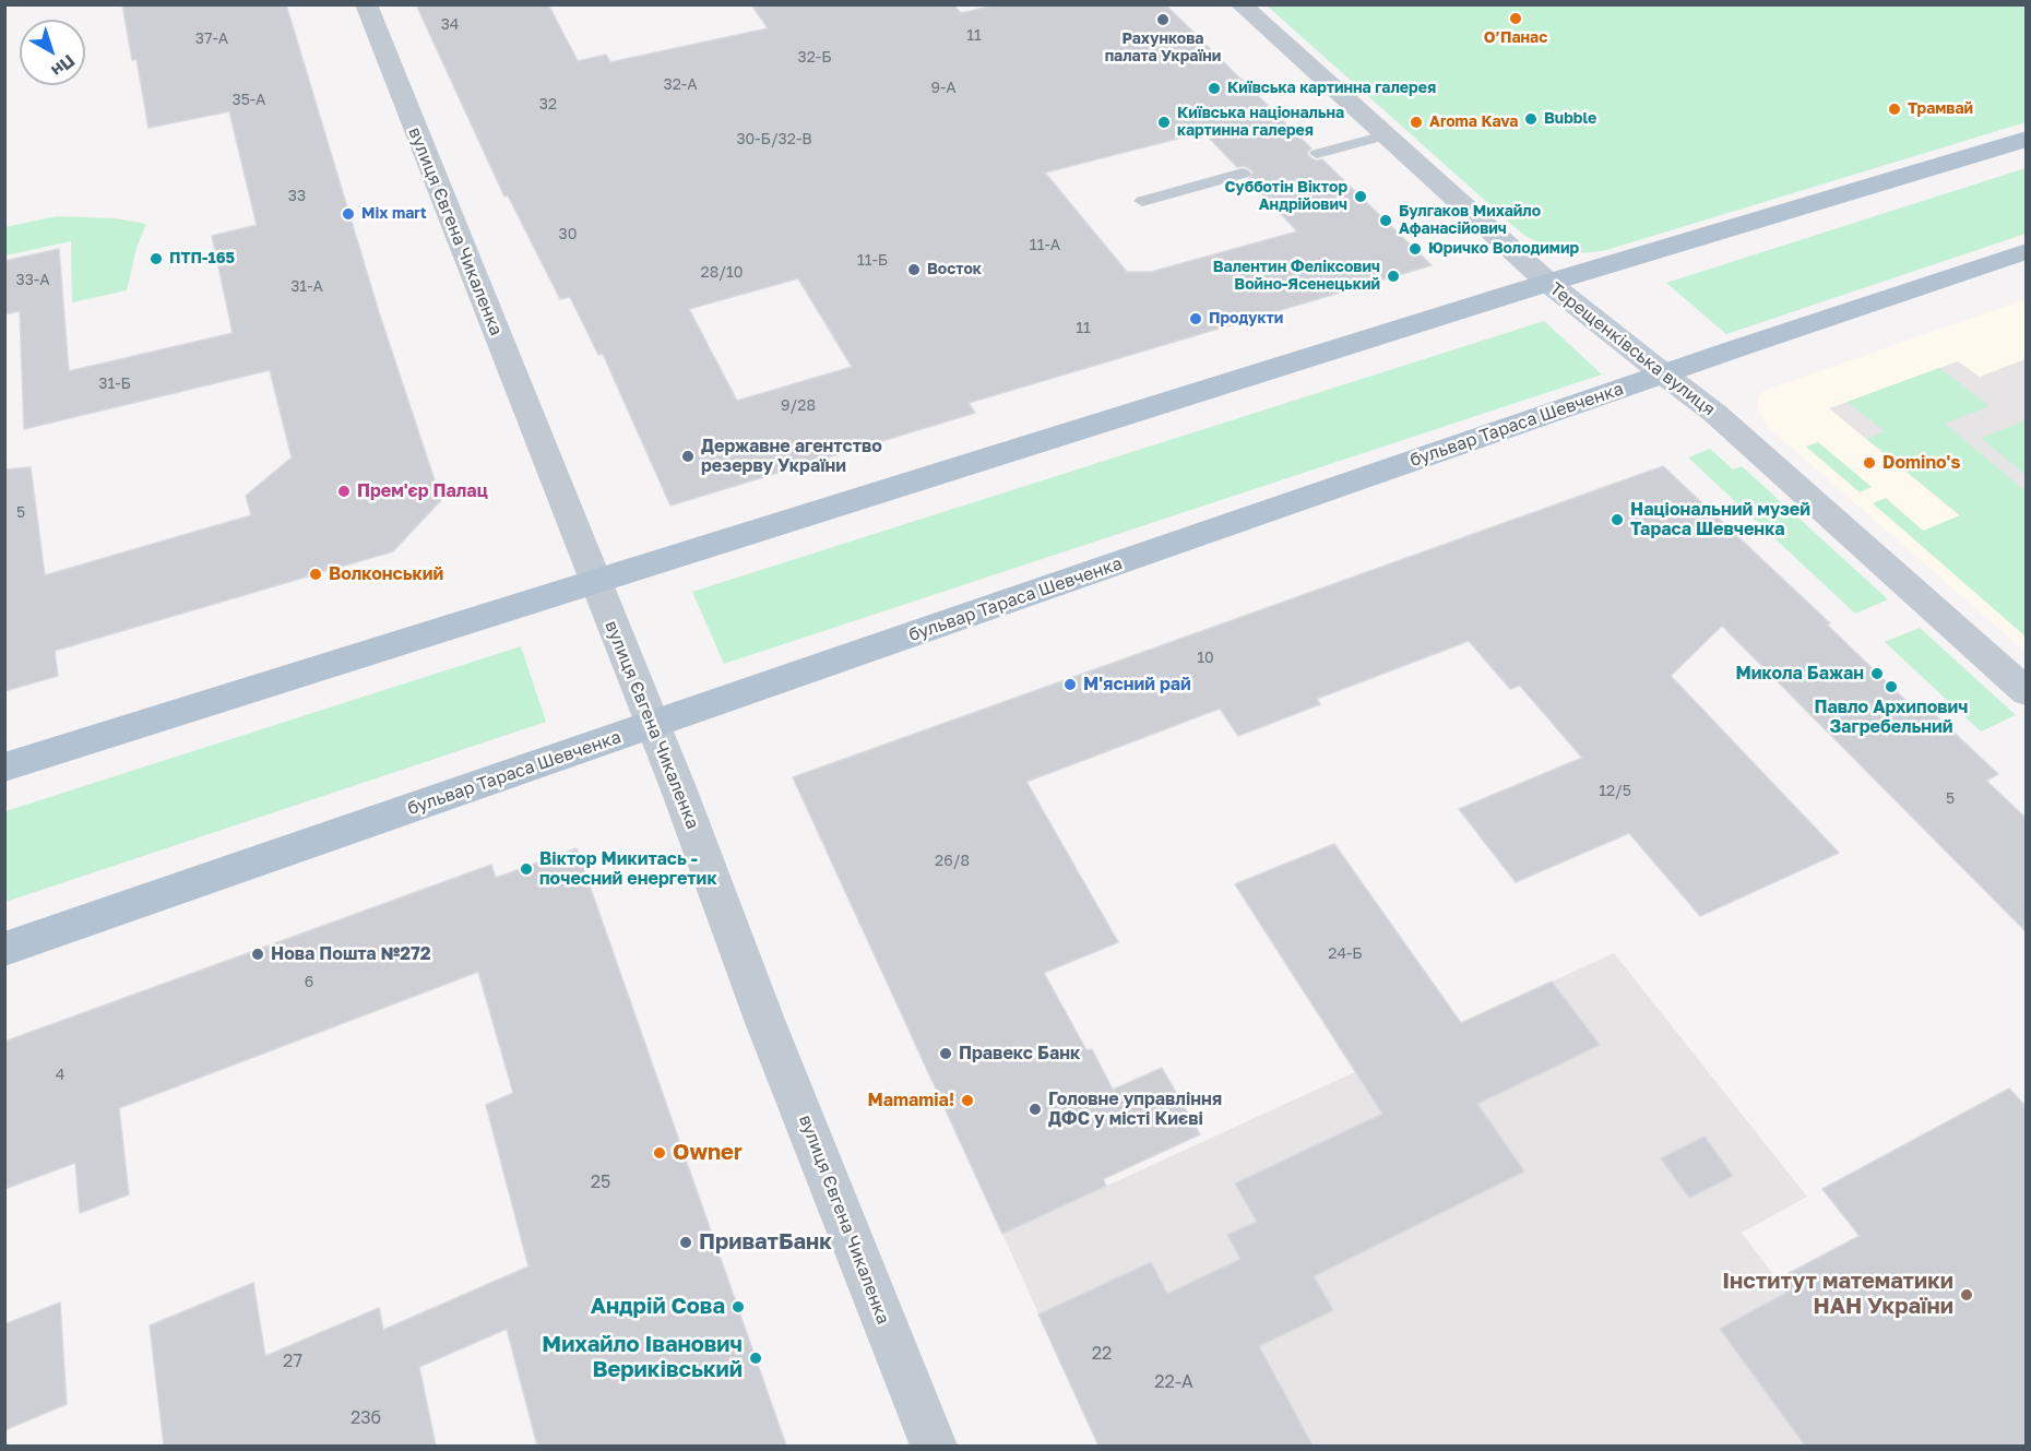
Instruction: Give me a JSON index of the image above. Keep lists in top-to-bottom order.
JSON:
{
  "streets": {
    "main road": ["бульвар Тараса Шевченка"],
    "street": ["вулиця Євгена Чикаленка", "Терещенківська вулиця"]
  },
  "crossings": [
    ["вулиця Євгена Чикаленка", "бульвар Тараса Шевченка"],
    ["Терещенківська вулиця", "бульвар Тараса Шевченка"]
  ],
  "places": [
    "О’Панас",
    "Рахункова палата України",
    "Київська картинна галерея",
    "Трамвай",
    "Bubble",
    "Київська національна картинна галерея",
    "Aroma Kava",
    "Субботін Віктор Андрійович",
    "Mix mart",
    "Булгаков Михайло Афанасійович",
    "Юричко Володимир",
    "ПТП-165",
    "Восток",
    "Валентин Феліксович Войно-Ясенецький",
    "Продукти",
    "Державне агентство резерву України",
    "Domino's",
    "Прем'єр Палац",
    "Національний музей Тараса Шевченка",
    "Волконський",
    "Микола Бажан",
    "М'ясний рай",
    "Павло Архипович Загребельний",
    "Віктор Микитась - почесний енергетик",
    "Нова Пошта №272",
    "Правекс Банк",
    "Mamamia!",
    "Головне управління ДФС у місті Києві",
    "Owner",
    "ПриватБанк",
    "Інститут математики НАН України",
    "Андрій Сова",
    "Михайло Іванович Вериківський"
  ],
  "house_numbers": [
    "34",
    "11",
    "37-А",
    "32-Б",
    "32-А",
    "9-А",
    "35-А",
    "32",
    "30-Б/32-В",
    "33",
    "30",
    "11-А",
    "11-Б",
    "28/10",
    "33-А",
    "31-А",
    "11",
    "31-Б",
    "9/28",
    "5",
    "10",
    "12/5",
    "5",
    "26/8",
    "24-Б",
    "6",
    "4",
    "25",
    "22",
    "27",
    "22-А",
    "23б"
  ],
  "north": "bottom right"
}
